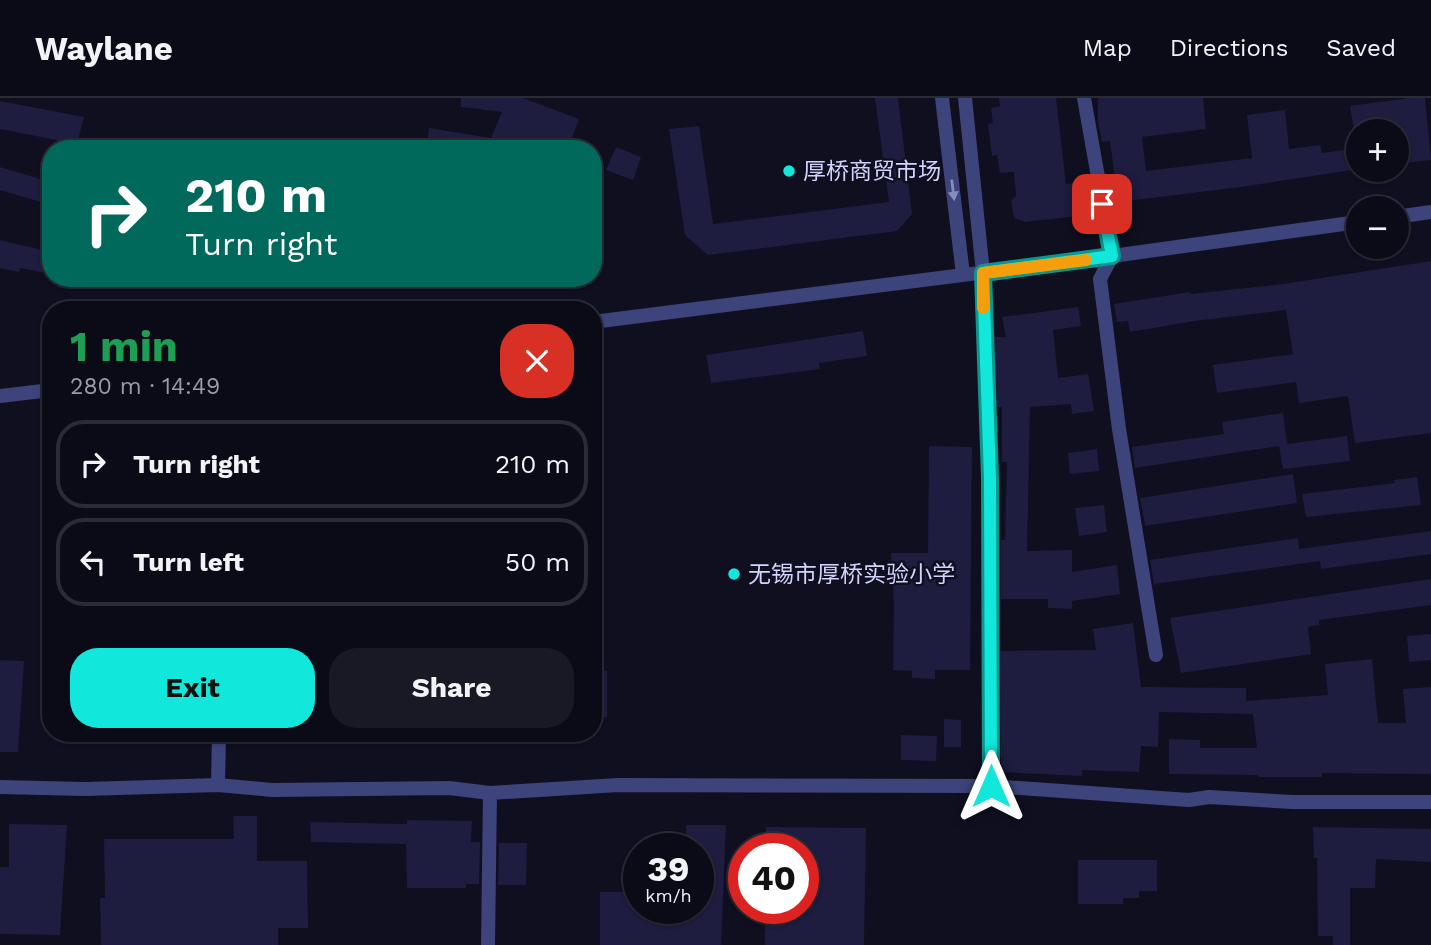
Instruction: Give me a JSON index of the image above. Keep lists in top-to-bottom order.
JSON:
{
  "places": ["厚桥商贸市场", "无锡市厚桥实验小学"],
  "page": {
    "header": "Waylane",
    "nav": ["Map", "Directions", "Saved"],
    "map_buttons": ["+", "−"],
    "turn": ["210 m", "Turn right"],
    "heading": ["1 min", "280 m · 14:49"],
    "list": [
      {
        "name": "Turn right",
        "value": "210 m"
      },
      {
        "name": "Turn left",
        "value": "50 m"
      }
    ],
    "buttons": ["Exit", "Share"],
    "speed": "39 km/h",
    "limit": "40"
  }
}
